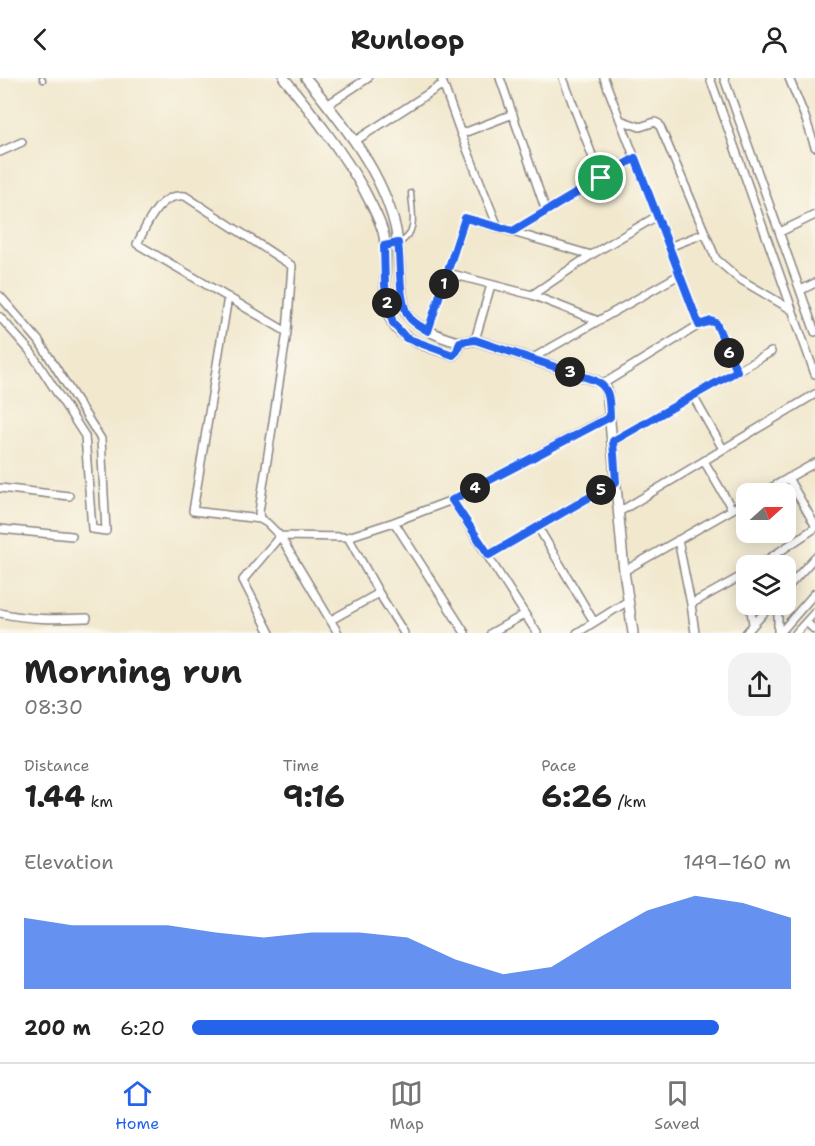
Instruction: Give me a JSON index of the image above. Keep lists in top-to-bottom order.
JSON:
{
  "north": "right",
  "page": {
    "header": "Runloop",
    "pins": [
      "1",
      "2",
      "6",
      "3",
      "4",
      "5"
    ],
    "heading": ["Morning run", "08:30"],
    "stats": [
      ["Distance", "1.44 km"],
      ["Time", "9:16"],
      ["Pace", "6:26 /km"]
    ],
    "chart": ["Elevation", "149–160 m"],
    "list": [
      {
        "name": "200 m",
        "note": "6:20"
      }
    ],
    "tabs": ["Home", "Map", "Saved"]
  }
}
